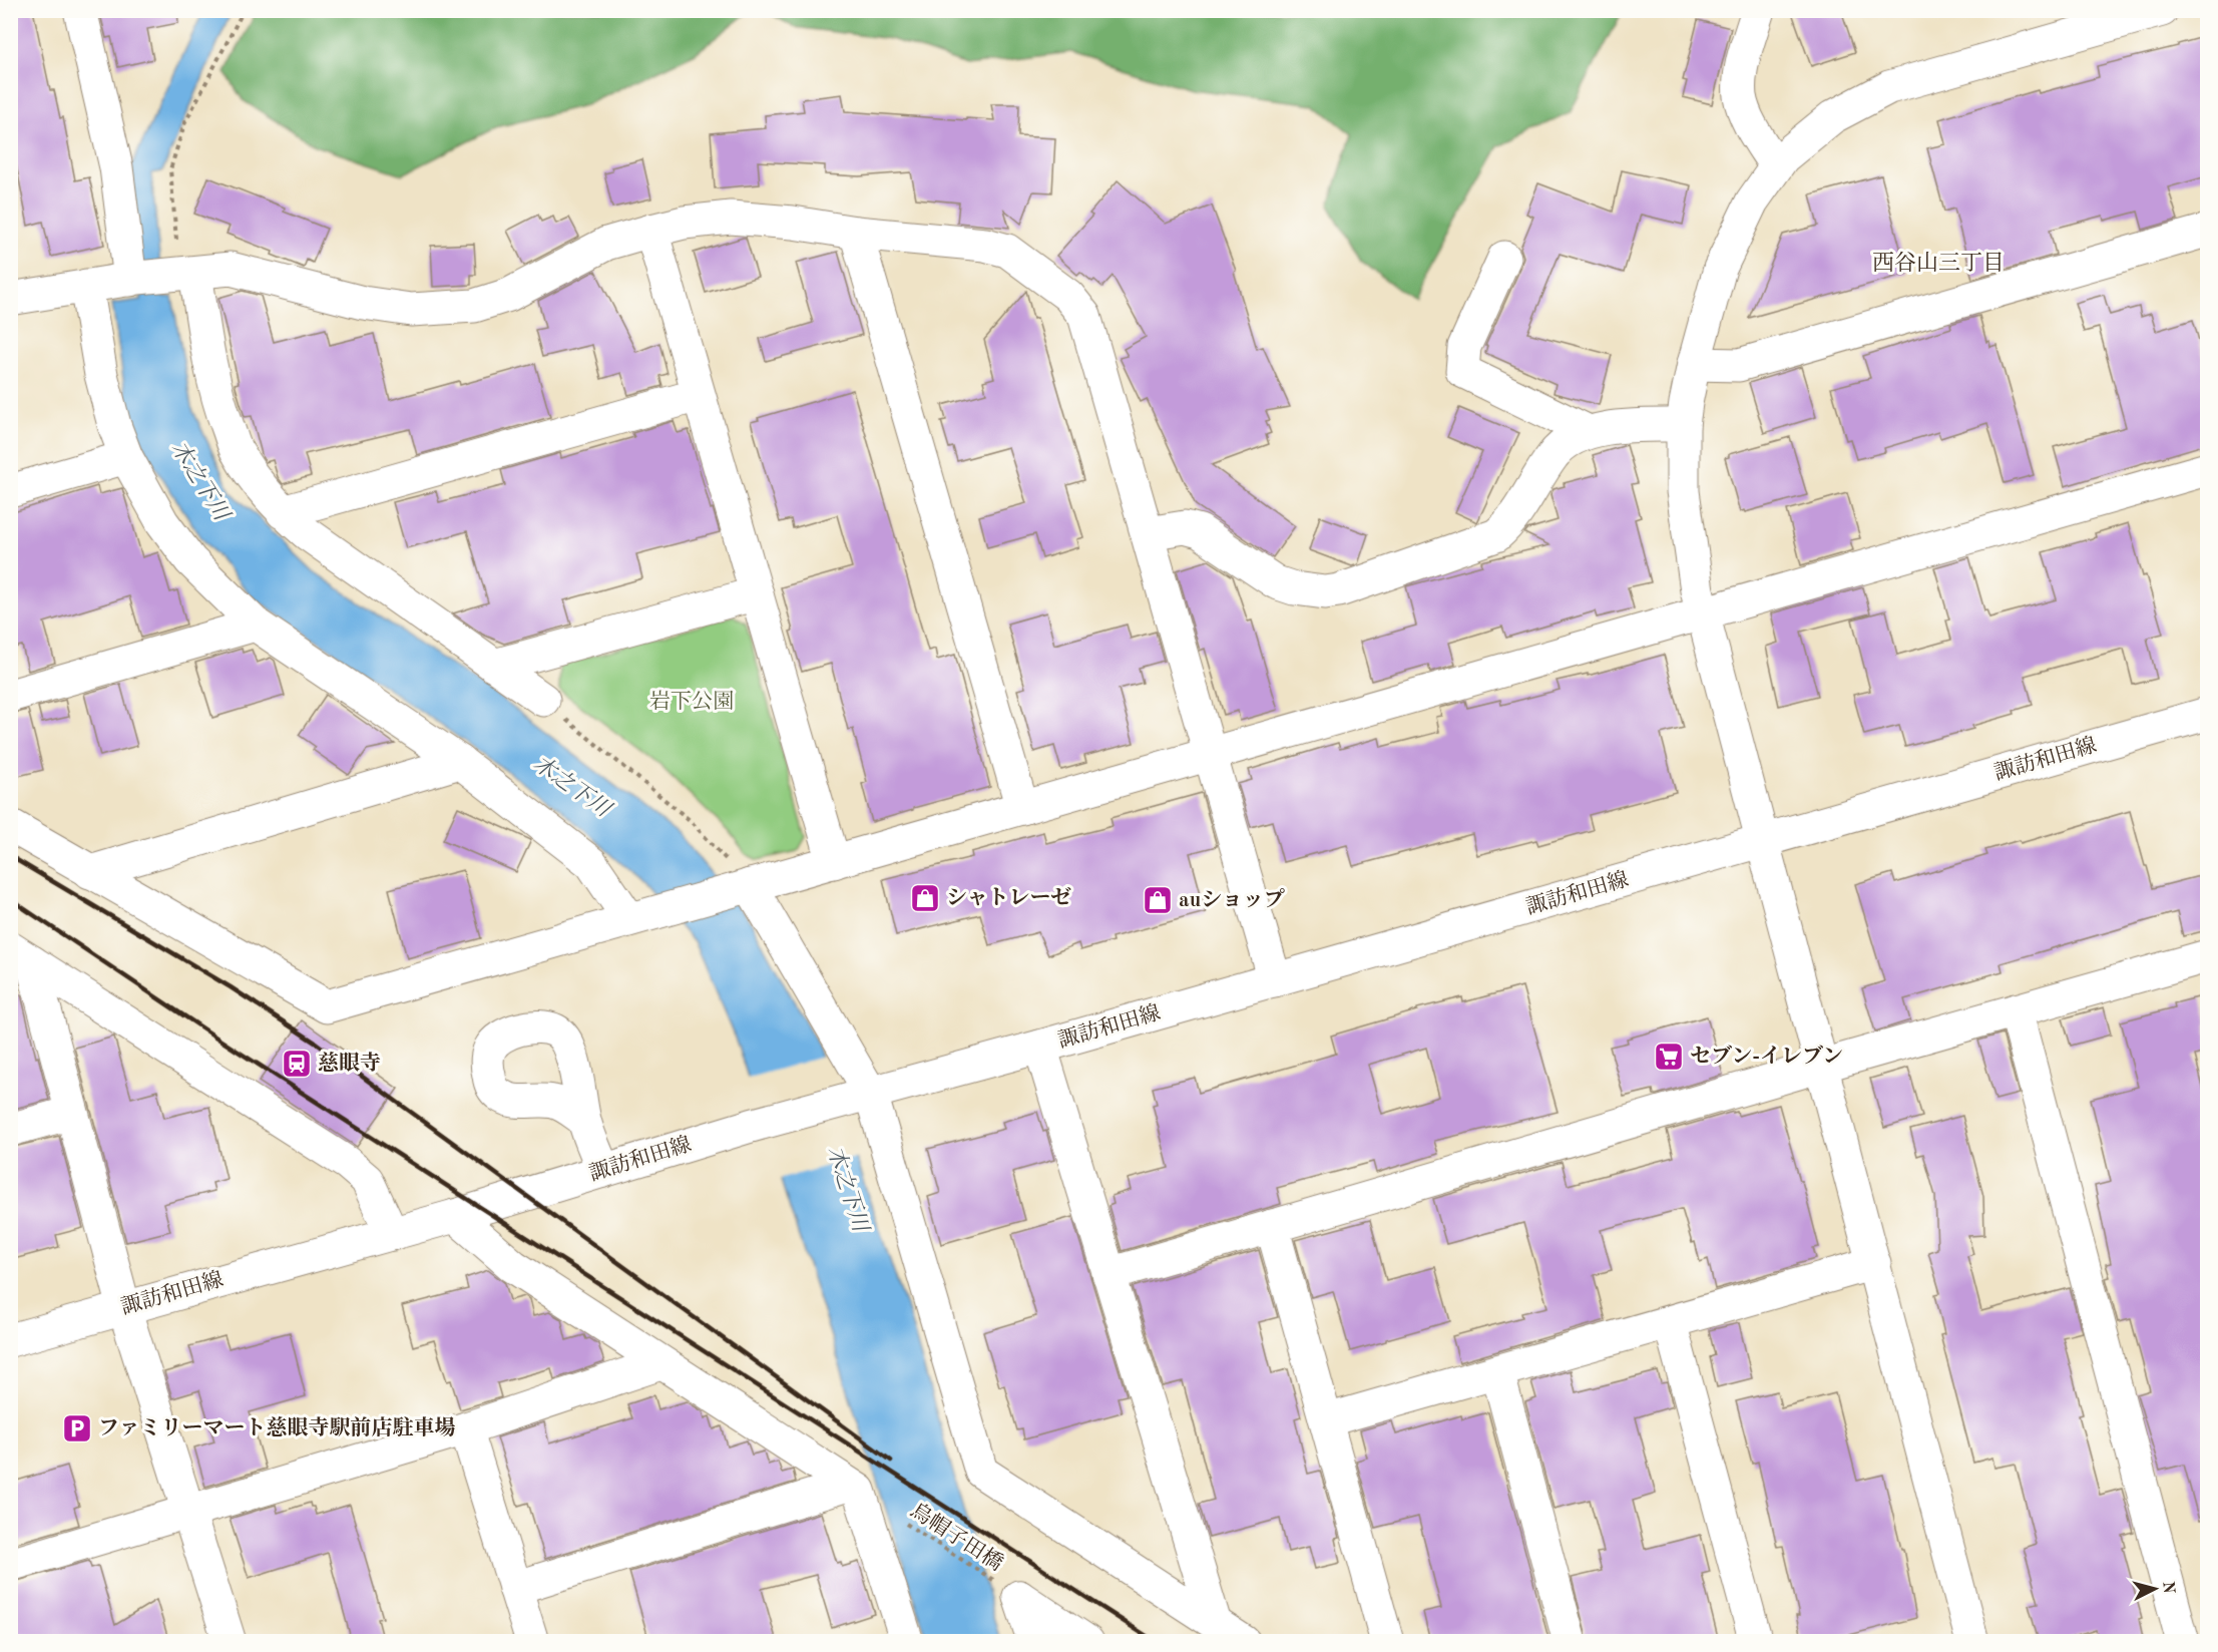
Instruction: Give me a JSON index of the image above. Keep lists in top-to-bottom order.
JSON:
{
  "streets": {
    "street": ["諏訪和田線"],
    "path": ["烏帽子田橋"]
  },
  "districts": ["西谷山三丁目"],
  "water": ["木之下川"],
  "parks": ["岩下公園"],
  "places": {
    "shop": ["シャトレーゼ", "auショップ"],
    "supermarket": ["セブン-イレブン"],
    "station": ["慈眼寺"],
    "parking": ["ファミリーマート慈眼寺駅前店駐車場"]
  },
  "north": "right"
}
